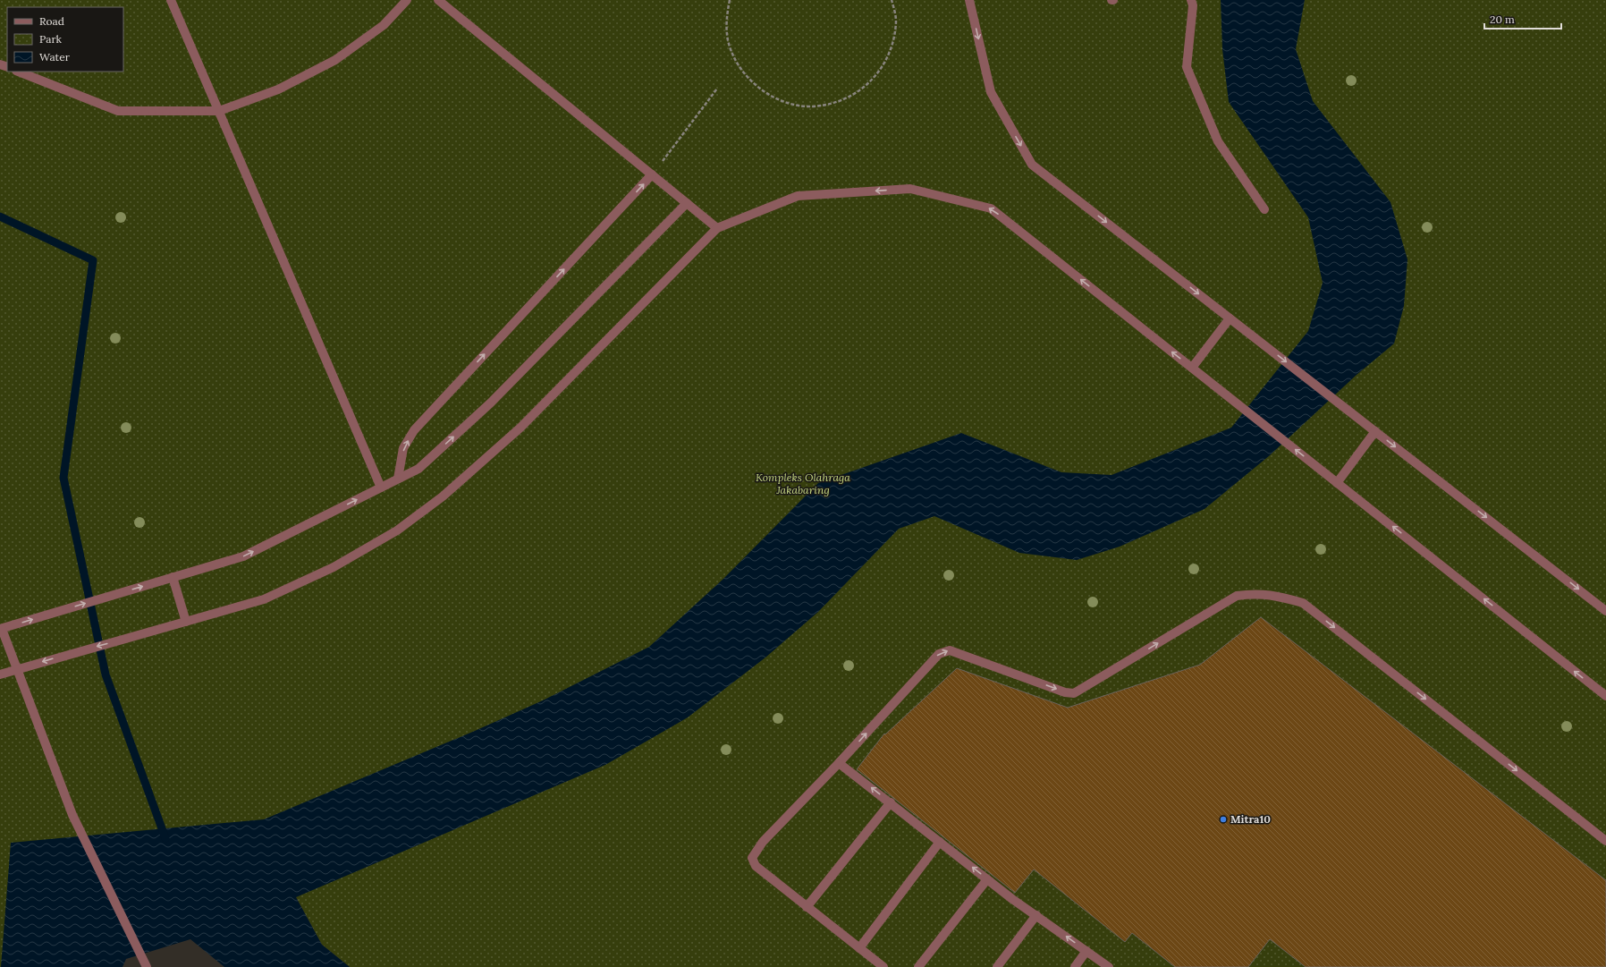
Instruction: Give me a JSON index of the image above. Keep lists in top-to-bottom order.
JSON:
{
  "parks": ["Kompleks Olahraga Jakabaring"],
  "places": ["Mitra10"],
  "legend": ["Road", "Park", "Water"],
  "scale_bar": "20 m"
}
